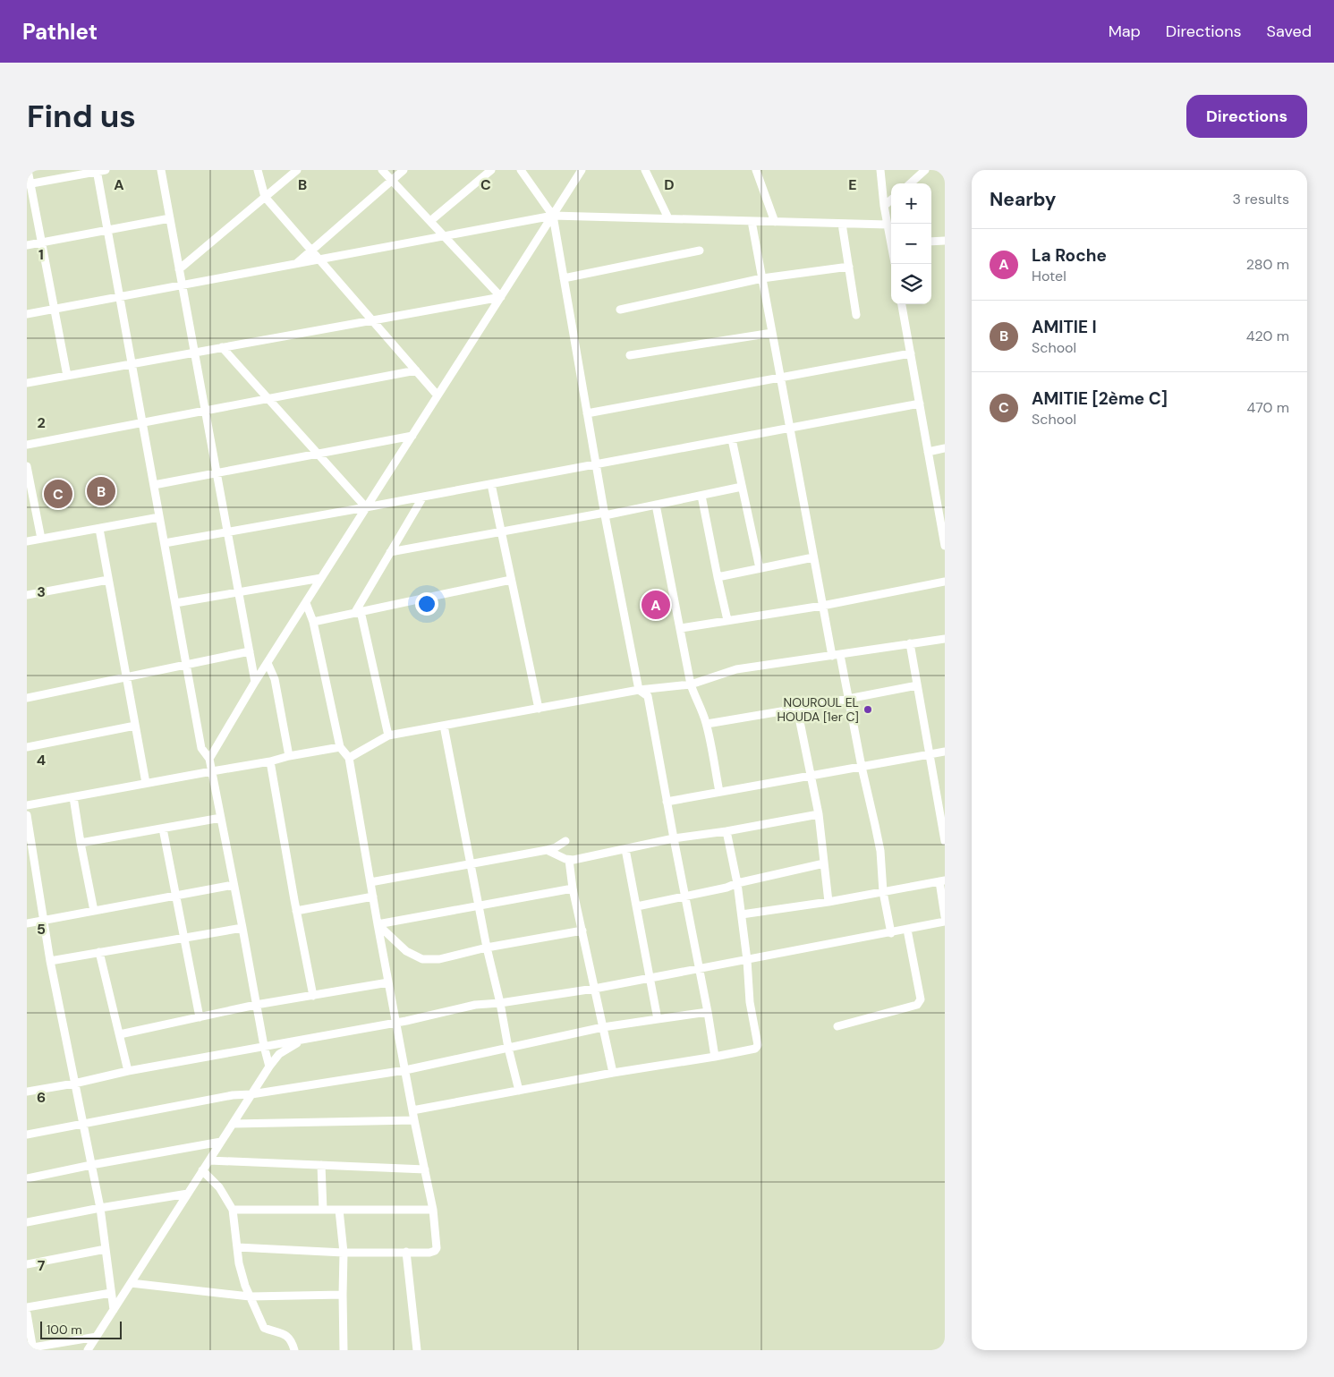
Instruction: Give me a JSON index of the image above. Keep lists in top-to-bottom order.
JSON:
{
  "places": ["NOUROUL EL HOUDA [1er C]"],
  "scale_bar": "100 m",
  "page": {
    "header": "Pathlet",
    "nav": ["Map", "Directions", "Saved"],
    "buttons": "Directions",
    "title": "Find us",
    "heading": ["Nearby", "3 results"],
    "map_buttons": ["+", "−"],
    "list": [
      {
        "mark": "A",
        "name": "La Roche",
        "note": "Hotel",
        "value": "280 m"
      },
      {
        "mark": "B",
        "name": "AMITIE I",
        "note": "School",
        "value": "420 m"
      },
      {
        "mark": "C",
        "name": "AMITIE [2ème C]",
        "note": "School",
        "value": "470 m"
      }
    ],
    "pins": ["B", "C", "A"],
    "scale": "100 m"
  },
  "grid": {
    "columns": [
      "A",
      "B",
      "C",
      "D",
      "E"
    ],
    "rows": [
      "1",
      "2",
      "3",
      "4",
      "5",
      "6",
      "7"
    ]
  }
}
